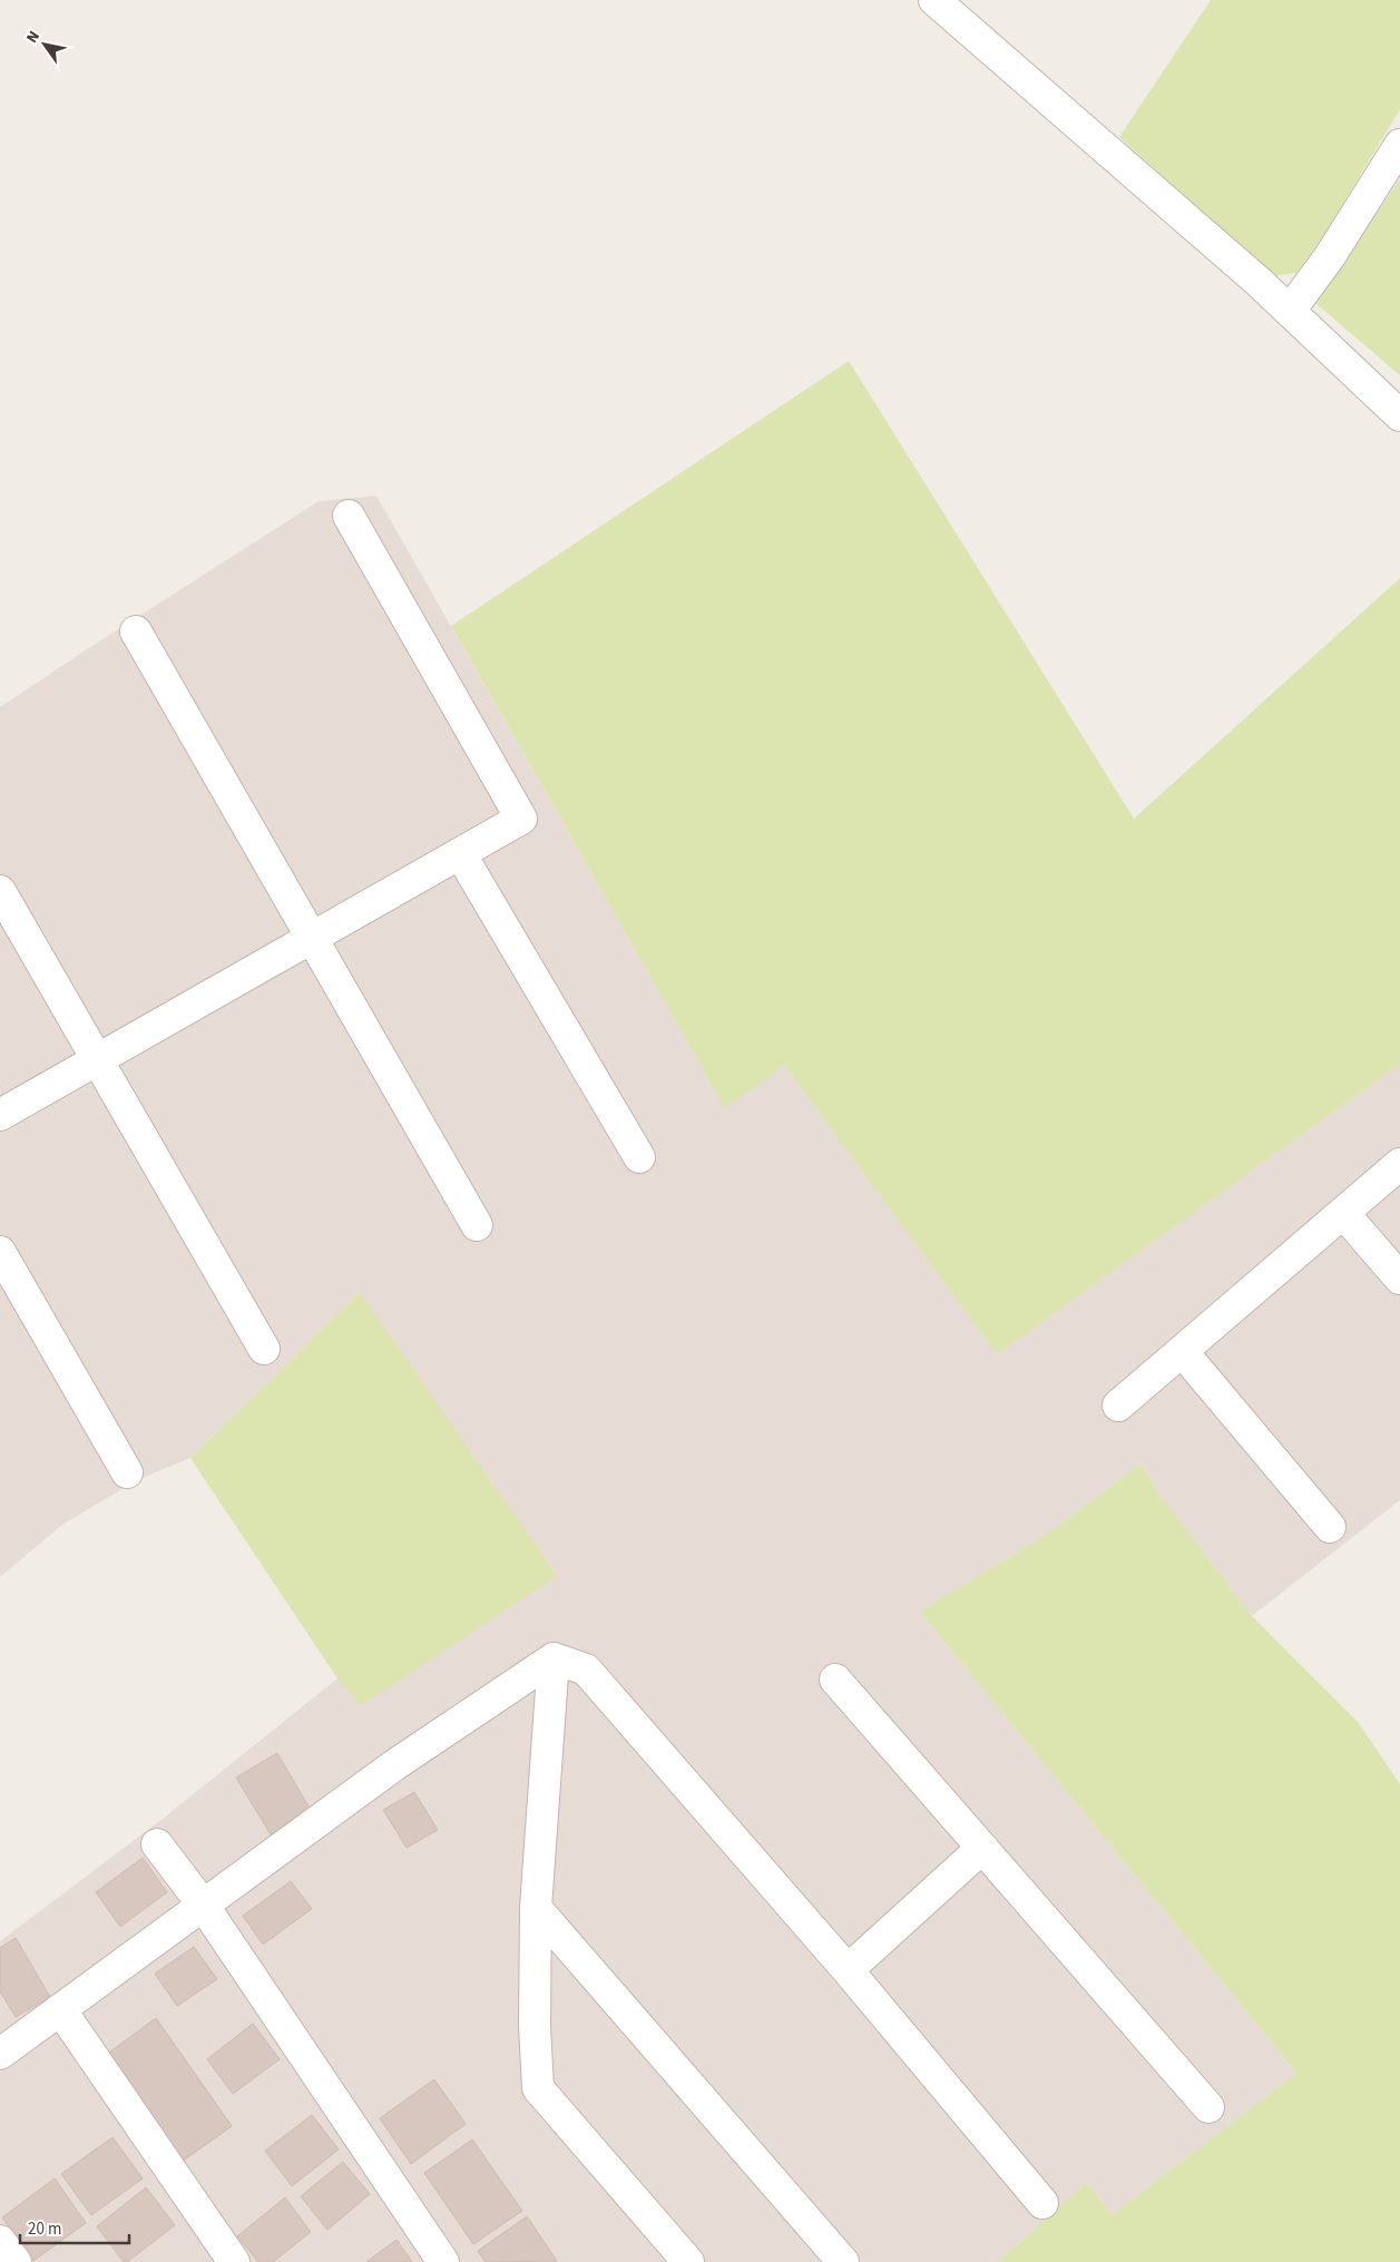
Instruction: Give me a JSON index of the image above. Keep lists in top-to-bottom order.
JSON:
{
  "scale_bar": "20 m",
  "north": "top left"
}
